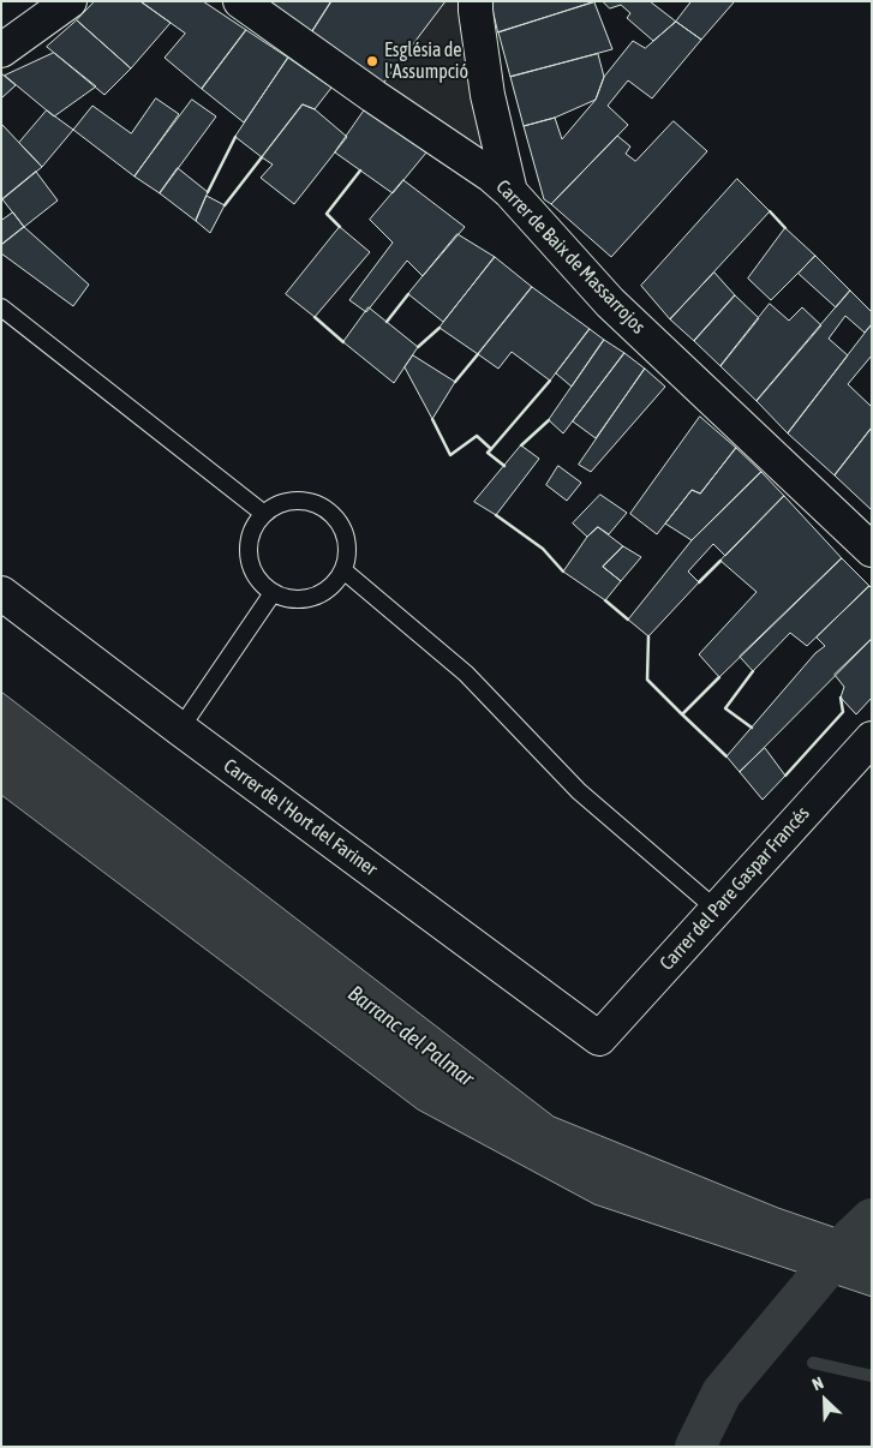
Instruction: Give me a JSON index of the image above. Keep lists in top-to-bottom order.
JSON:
{
  "streets": {
    "street": ["Carrer de Baix de Massarrojos", "Carrer de l'Hort del Fariner", "Carrer del Pare Gaspar Francés"]
  },
  "crossings": [
    ["Carrer de l'Hort del Fariner", "Carrer del Pare Gaspar Francés"]
  ],
  "water": ["Barranc del Palmar"],
  "places": ["Església de l'Assumpció"],
  "north": "top left"
}
